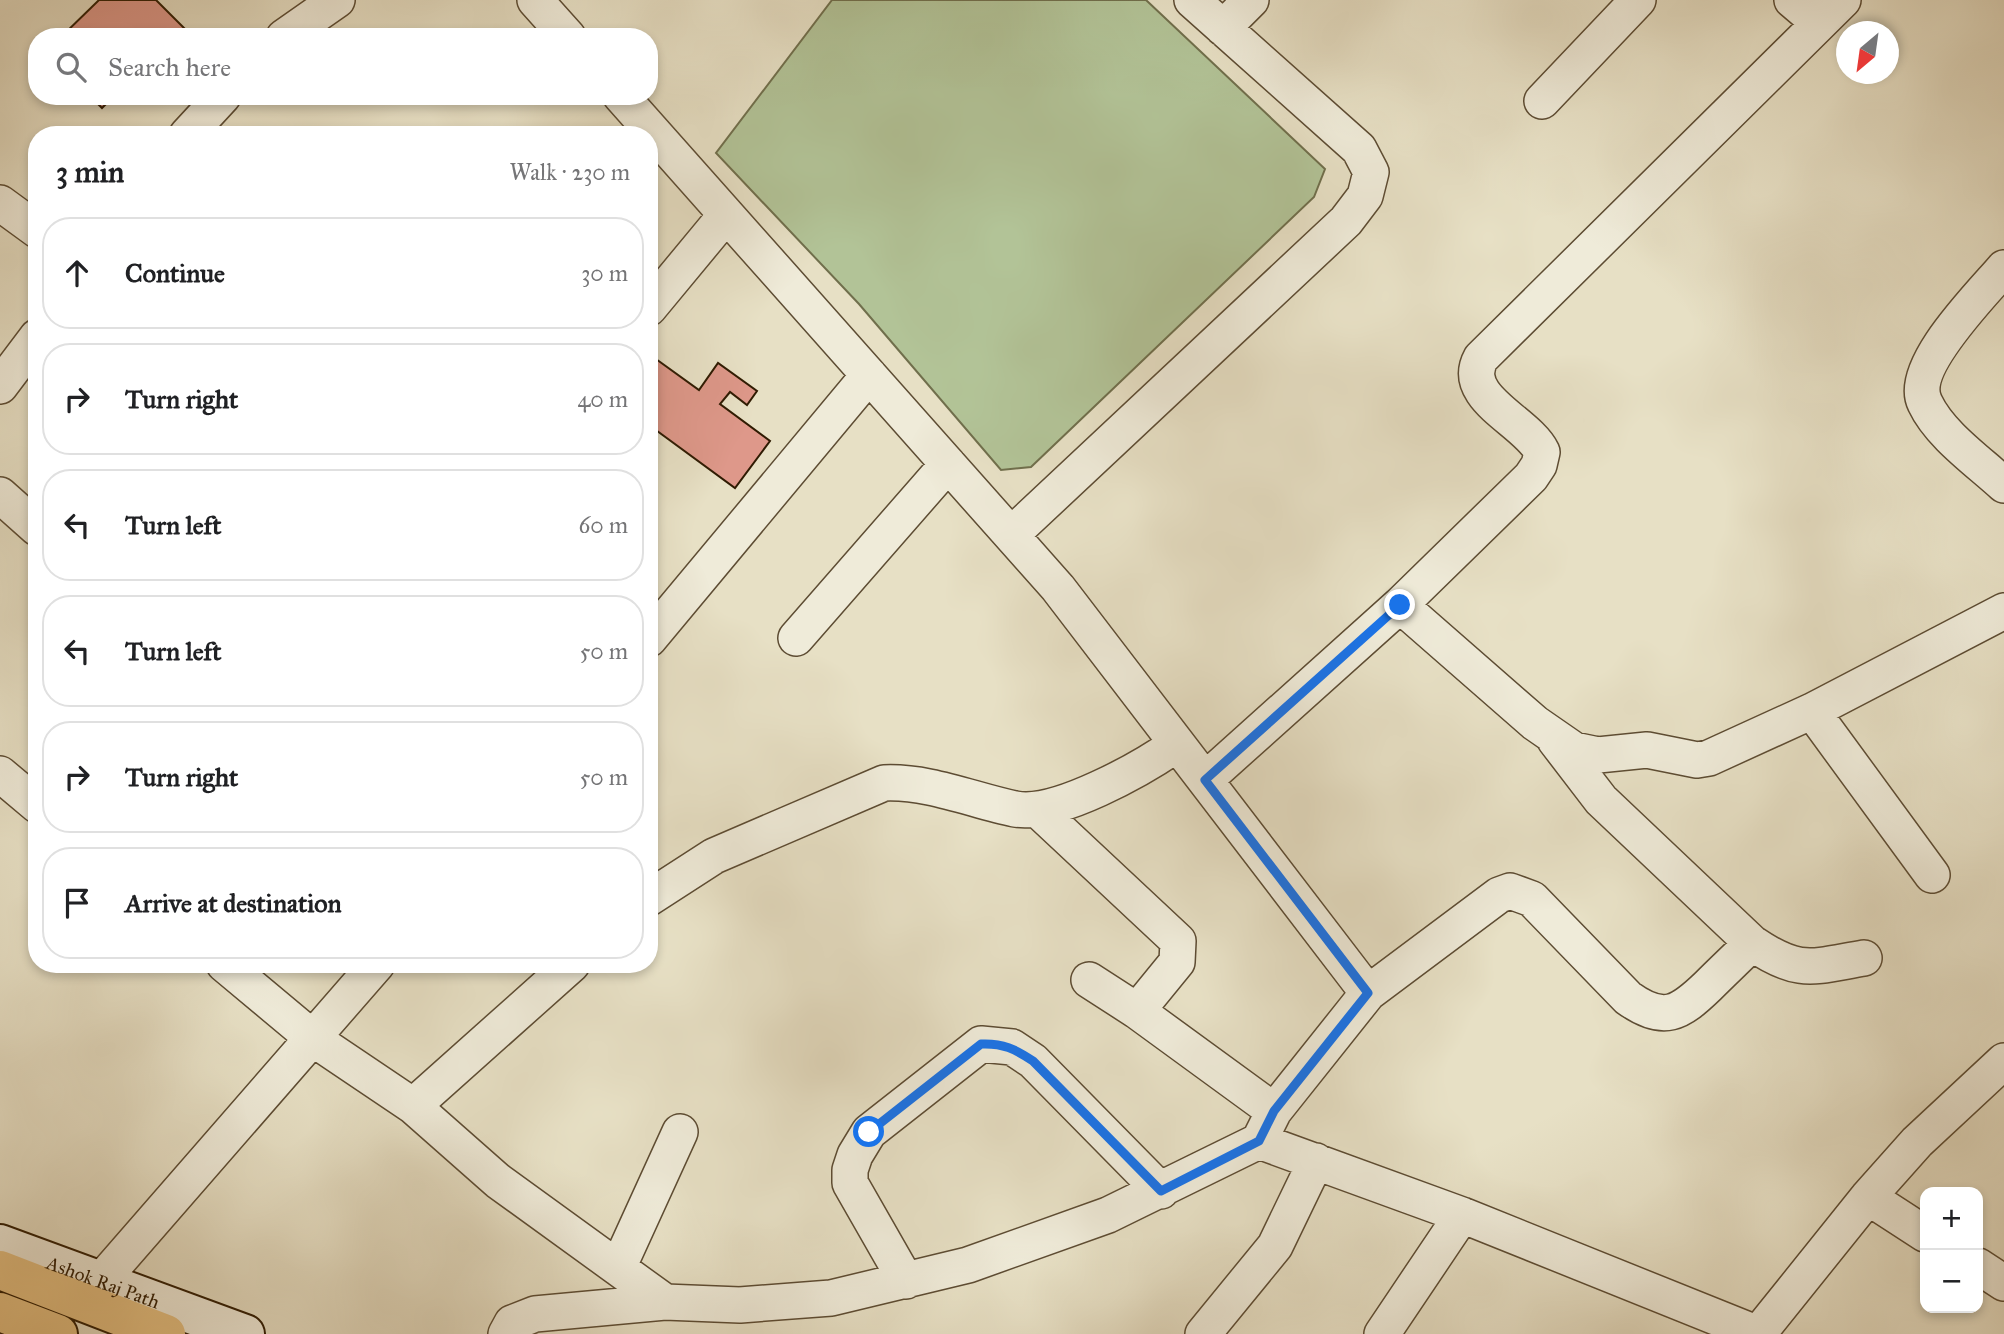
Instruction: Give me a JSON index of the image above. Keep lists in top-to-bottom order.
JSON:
{
  "streets": {
    "main road": ["Ashok Raj Path"]
  },
  "north": "bottom left",
  "page": {
    "search": "Search here",
    "heading": ["3 min", "Walk · 230 m"],
    "list": [
      ["Continue", "30 m"],
      ["Turn right", "40 m"],
      ["Turn left", "60 m"],
      ["Turn left", "50 m"],
      ["Turn right", "50 m"],
      "Arrive at destination"
    ],
    "map_buttons": ["+", "−"]
  }
}
